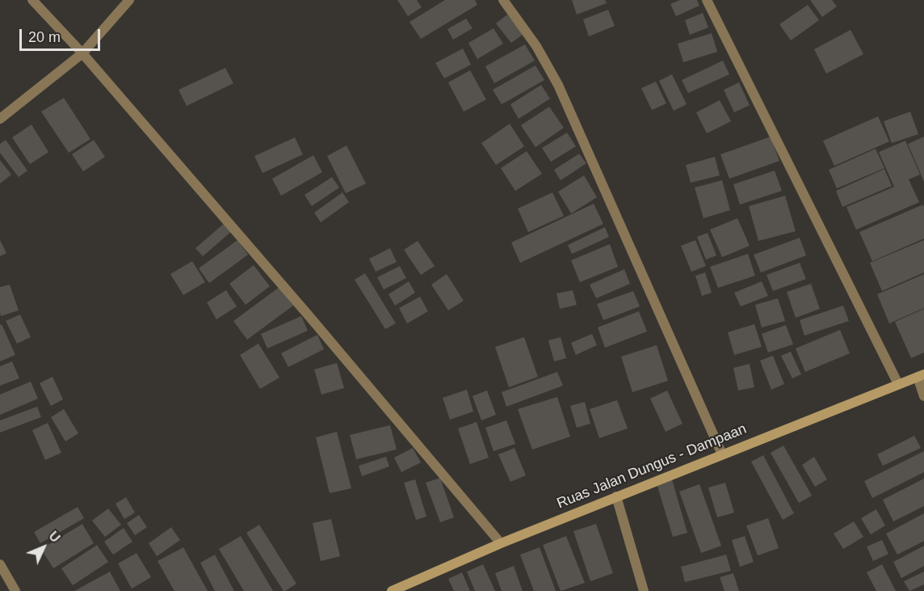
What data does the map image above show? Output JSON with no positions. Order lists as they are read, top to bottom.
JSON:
{
  "streets": {
    "main road": ["Ruas Jalan Dungus - Dampaan"]
  },
  "scale_bar": "20 m",
  "north": "top right"
}
